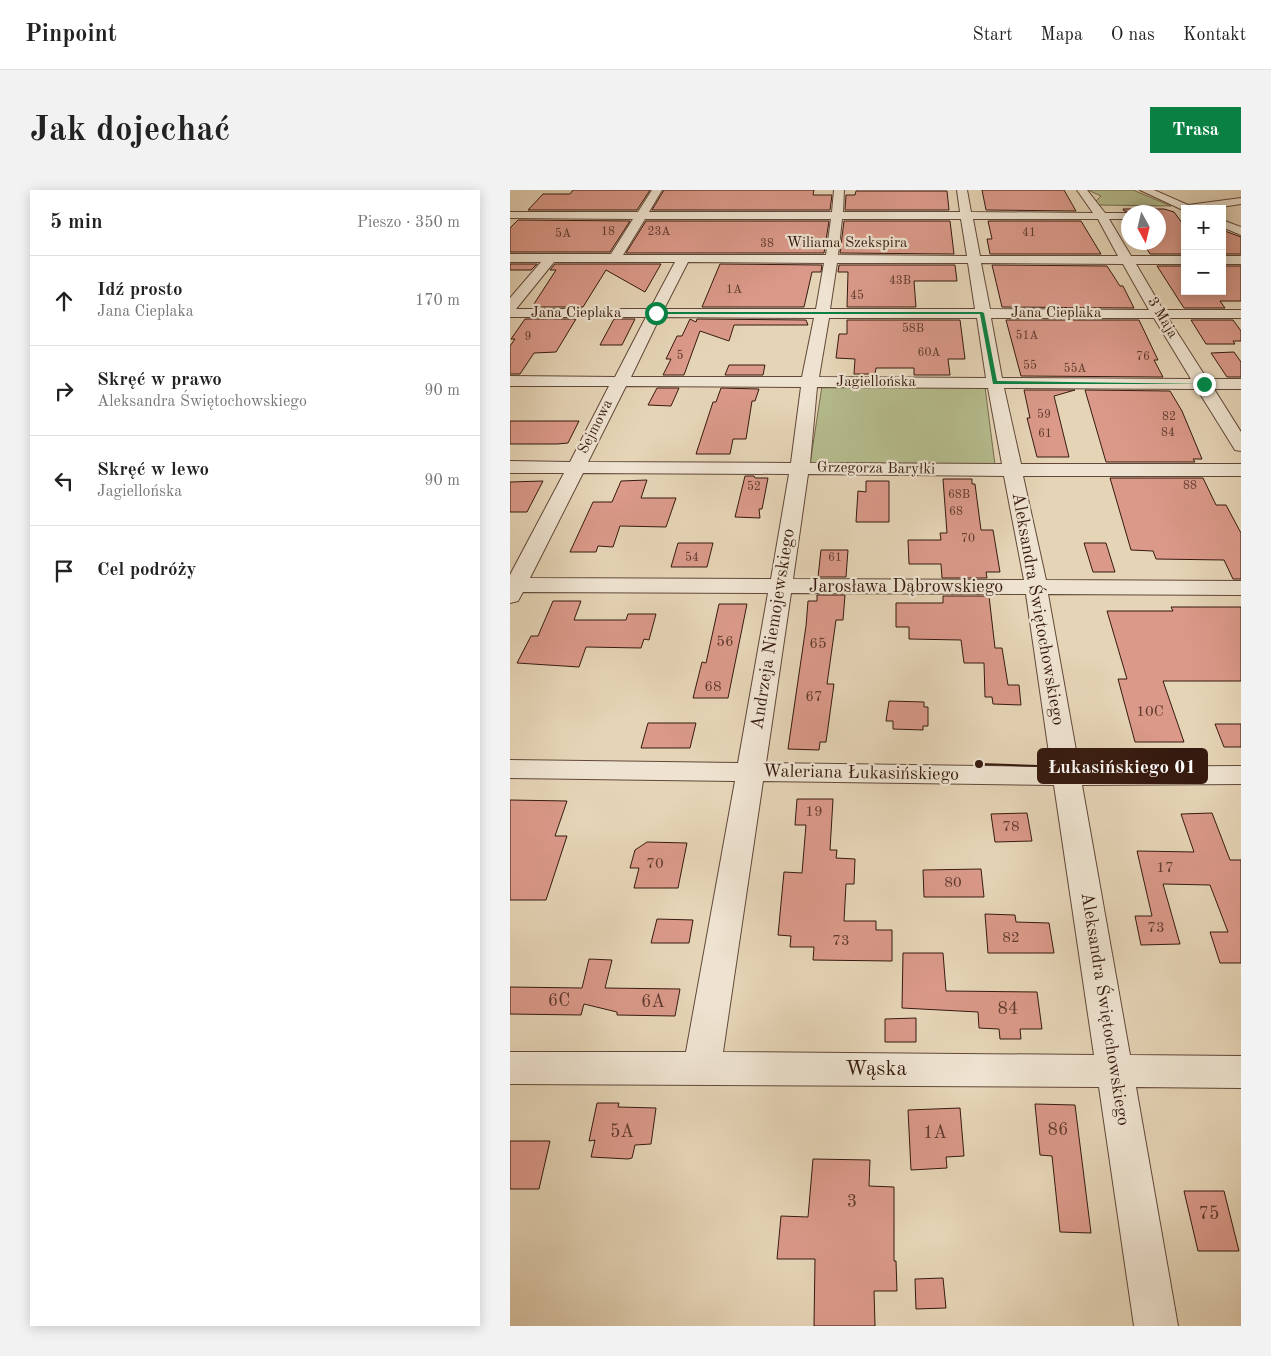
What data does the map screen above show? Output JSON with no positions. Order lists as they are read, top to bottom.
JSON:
{
  "streets": {
    "street": [
      "Wiliama Szekspira",
      "Jana Cieplaka",
      "3 Maja",
      "Jagiellońska",
      "Sejmowa",
      "Grzegorza Baryłki",
      "Jarosława Dąbrowskiego",
      "Aleksandra Świętochowskiego",
      "Andrzeja Niemojewskiego",
      "Waleriana Łukasińskiego",
      "Wąska"
    ]
  },
  "crossings": [
    ["Wiliama Szekspira", "3 Maja"],
    ["Wiliama Szekspira", "Sejmowa"],
    ["Wiliama Szekspira", "Aleksandra Świętochowskiego"],
    ["Wiliama Szekspira", "Andrzeja Niemojewskiego"],
    ["Jana Cieplaka", "3 Maja"],
    ["Jana Cieplaka", "Sejmowa"],
    ["Jana Cieplaka", "Aleksandra Świętochowskiego"],
    ["Jana Cieplaka", "Andrzeja Niemojewskiego"],
    ["3 Maja", "Jagiellońska"],
    ["Jagiellońska", "Sejmowa"],
    ["Jagiellońska", "Aleksandra Świętochowskiego"],
    ["Jagiellońska", "Andrzeja Niemojewskiego"],
    ["Sejmowa", "Grzegorza Baryłki"],
    ["Sejmowa", "Jarosława Dąbrowskiego"],
    ["Grzegorza Baryłki", "Aleksandra Świętochowskiego"],
    ["Grzegorza Baryłki", "Andrzeja Niemojewskiego"],
    ["Jarosława Dąbrowskiego", "Aleksandra Świętochowskiego"],
    ["Jarosława Dąbrowskiego", "Andrzeja Niemojewskiego"],
    ["Aleksandra Świętochowskiego", "Waleriana Łukasińskiego"],
    ["Aleksandra Świętochowskiego", "Wąska"],
    ["Andrzeja Niemojewskiego", "Waleriana Łukasińskiego"],
    ["Andrzeja Niemojewskiego", "Wąska"]
  ],
  "places": ["Łukasińskiego 01"],
  "house_numbers": [
    "18",
    "23A",
    "41",
    "5A",
    "38",
    "43B",
    "1A",
    "45",
    "58B",
    "51A",
    "9",
    "60A",
    "5",
    "76",
    "55",
    "55A",
    "59",
    "82",
    "84",
    "61",
    "88",
    "52",
    "68B",
    "68",
    "70",
    "54",
    "61",
    "56",
    "65",
    "68",
    "67",
    "10C",
    "19",
    "78",
    "70",
    "17",
    "80",
    "73",
    "82",
    "73",
    "6C",
    "6A",
    "84",
    "86",
    "5A",
    "1A",
    "3",
    "75"
  ],
  "north": "bottom",
  "page": {
    "header": "Pinpoint",
    "nav": [
      "Start",
      "Mapa",
      "O nas",
      "Kontakt"
    ],
    "buttons": "Trasa",
    "title": "Jak dojechać",
    "heading": ["5 min", "Pieszo · 350 m"],
    "map_buttons": ["+", "−"],
    "list": [
      ["Idź prosto", "Jana Cieplaka", "170 m"],
      ["Skręć w prawo", "Aleksandra Świętochowskiego", "90 m"],
      ["Skręć w lewo", "Jagiellońska", "90 m"],
      "Cel podróży"
    ]
  }
}
